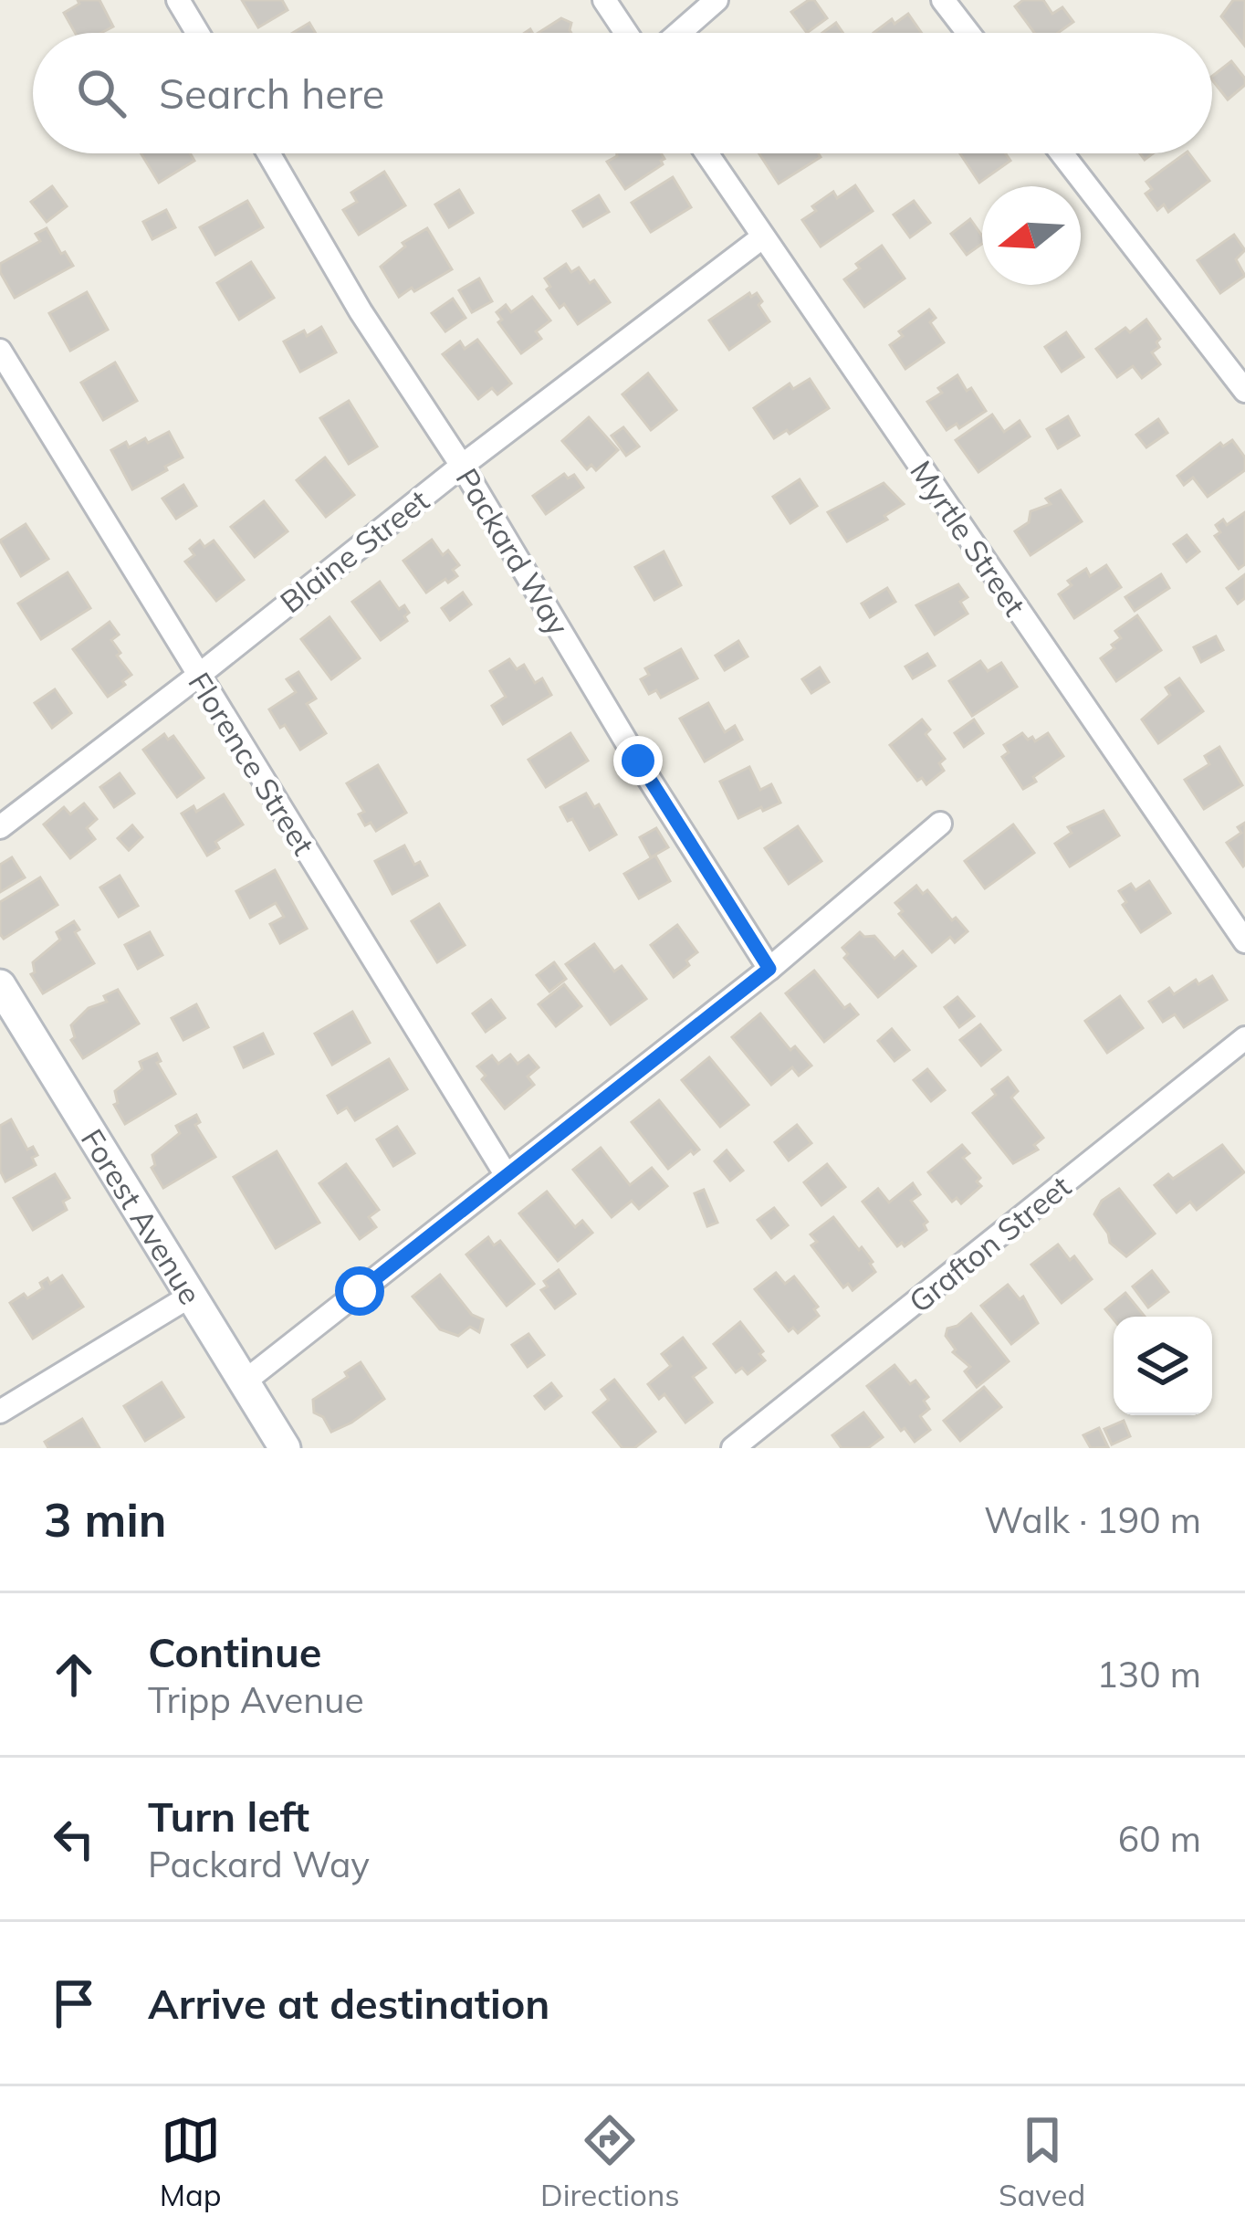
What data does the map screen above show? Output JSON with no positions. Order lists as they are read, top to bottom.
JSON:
{
  "streets": {
    "street": [
      "Myrtle Street",
      "Blaine Street",
      "Packard Way",
      "Florence Street",
      "Forest Avenue",
      "Grafton Street"
    ]
  },
  "crossings": [
    ["Myrtle Street", "Blaine Street"],
    ["Blaine Street", "Packard Way"],
    ["Blaine Street", "Florence Street"]
  ],
  "north": "left",
  "page": {
    "search": "Search here",
    "heading": ["3 min", "Walk · 190 m"],
    "list": [
      ["Continue", "Tripp Avenue", "130 m"],
      ["Turn left", "Packard Way", "60 m"],
      "Arrive at destination"
    ],
    "nav": ["Map", "Directions", "Saved"]
  }
}
